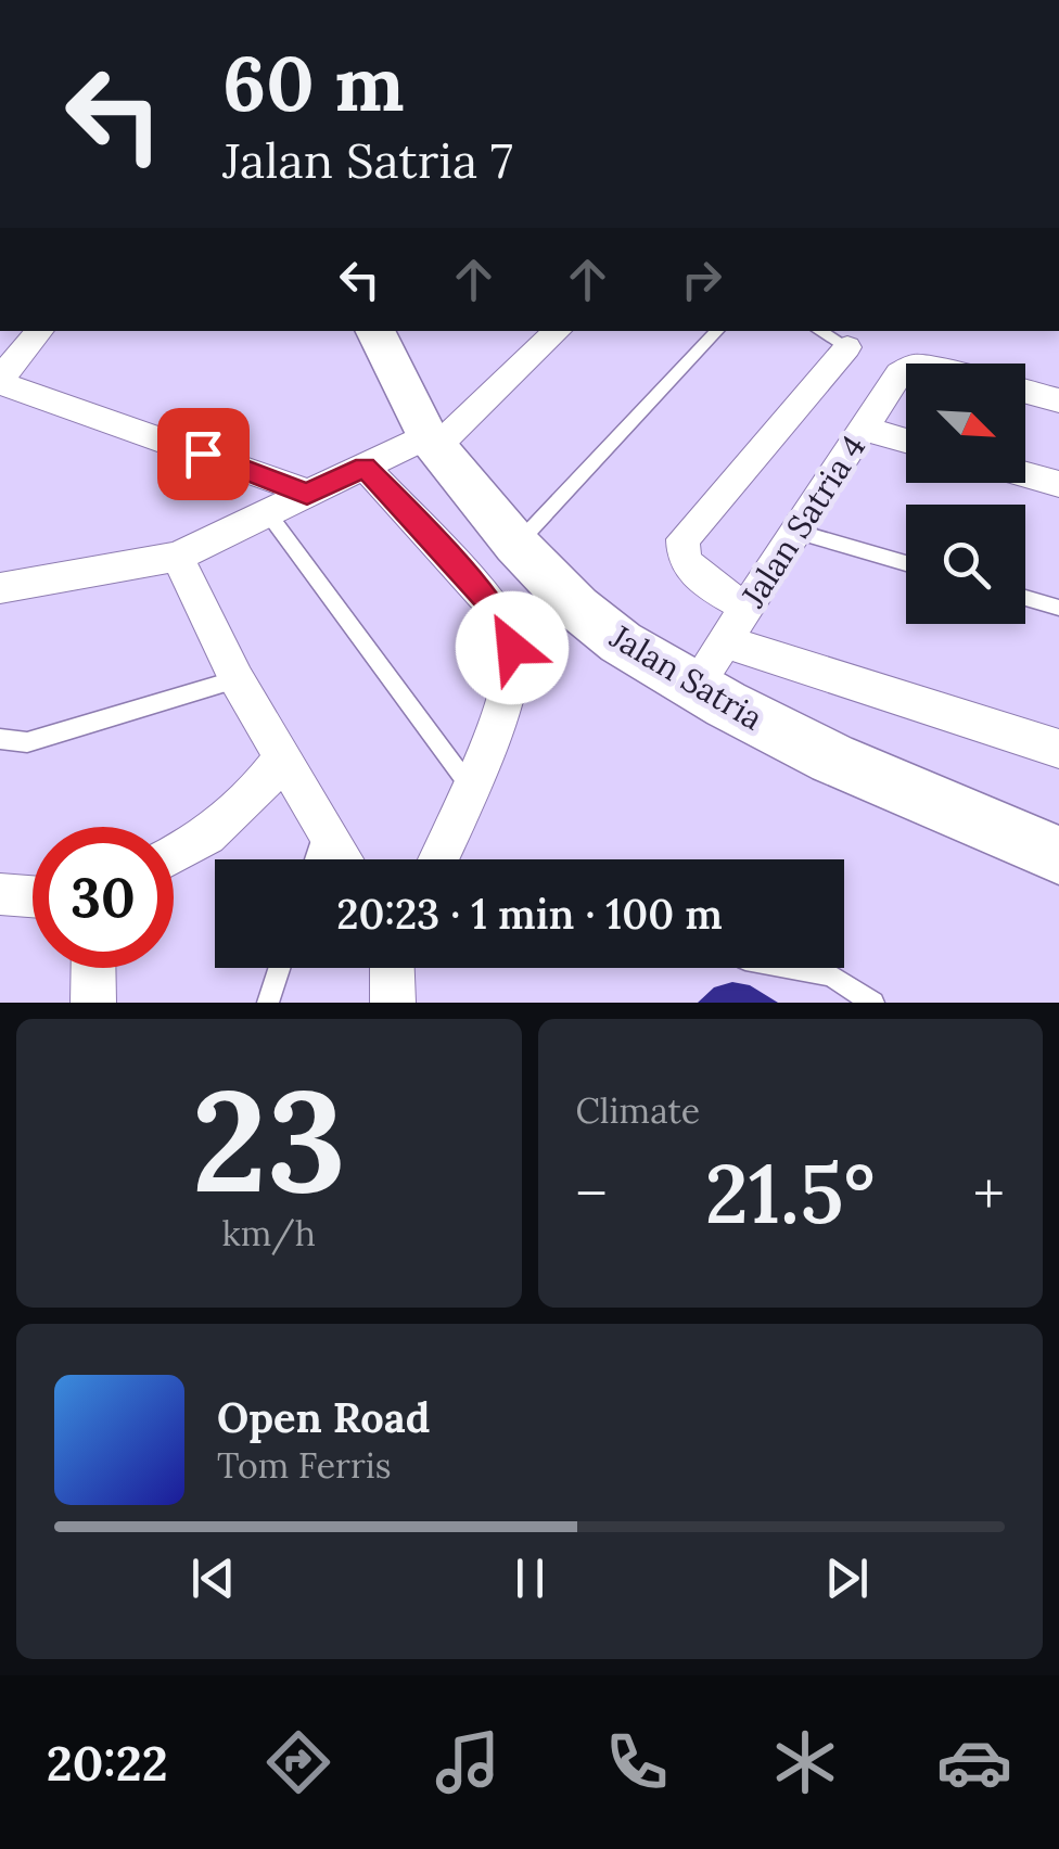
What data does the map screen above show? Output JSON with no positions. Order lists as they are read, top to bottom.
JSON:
{
  "streets": {
    "street": ["Jalan Satria 4", "Jalan Satria"]
  },
  "crossings": [
    ["Jalan Satria 4", "Jalan Satria"]
  ],
  "north": "bottom right",
  "page": {
    "turn": ["60 m", "Jalan Satria 7"],
    "limit": "30",
    "trip": "20:23 · 1 min · 100 m",
    "tile": [
      ["23", "km/h"],
      "Climate"
    ],
    "heat": ["−", "21.5°", "+"],
    "song": ["Open Road", "Tom Ferris"],
    "tabs": "20:22"
  }
}
